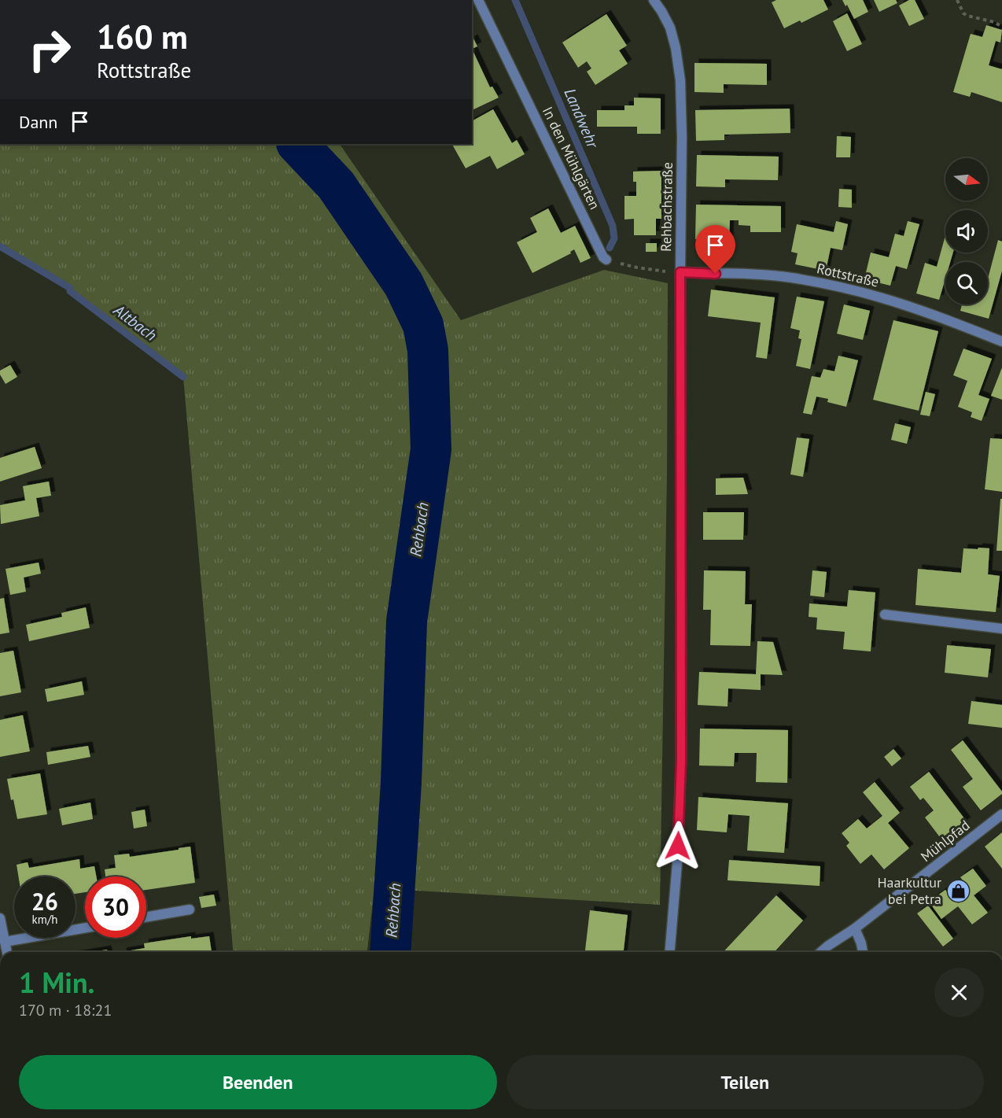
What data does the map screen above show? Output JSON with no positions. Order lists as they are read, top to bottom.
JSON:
{
  "streets": {
    "street": [
      "In den Mühlgärten",
      "Rehbachstraße",
      "Rottstraße",
      "Mühlpfad"
    ]
  },
  "crossings": [
    ["Rehbachstraße", "Rottstraße"]
  ],
  "water": ["Landwehr", "Altbach", "Rehbach"],
  "places": {
    "shop": ["Haarkultur bei Petra"]
  },
  "north": "right",
  "page": {
    "turn": ["160 m", "Rottstraße"],
    "then": "Dann",
    "speed": "26 km/h",
    "limit": "30",
    "heading": ["1 Min.", "170 m · 18:21"],
    "buttons": ["Beenden", "Teilen"]
  }
}
